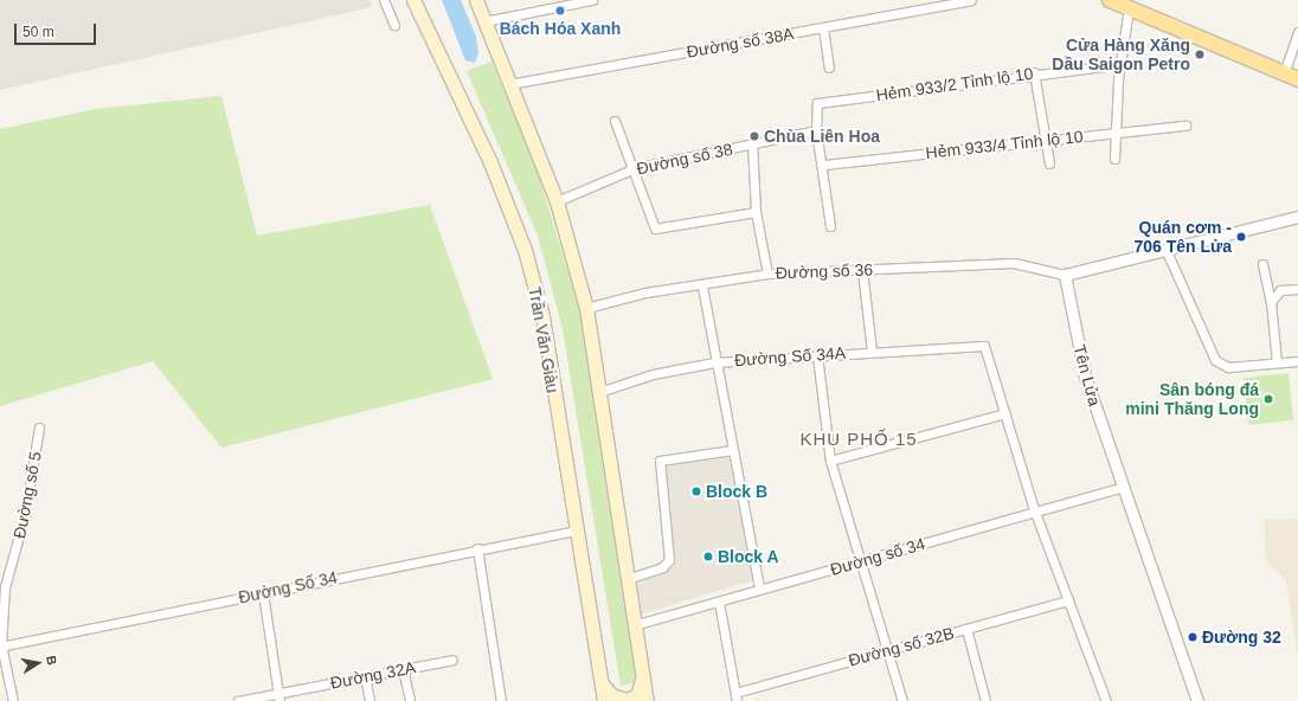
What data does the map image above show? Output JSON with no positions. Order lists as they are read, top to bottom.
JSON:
{
  "streets": {
    "main road": ["Trần Văn Giàu"],
    "street": [
      "Đường số 38A",
      "Hẻm 933/2 Tỉnh lộ 10",
      "Hẻm 933/4 Tỉnh lộ 10",
      "Đường số 38",
      "Đường số 36",
      "Đường Số 34A",
      "Tên Lửa",
      "Đường số 5",
      "Đường số 34",
      "Đường Số 34",
      "Đường số 32B",
      "Đường 32A"
    ]
  },
  "crossings": [
    ["Hẻm 933/2 Tỉnh lộ 10", "Đường số 38"],
    ["Đường số 36", "Tên Lửa"],
    ["Trần Văn Giàu", "Đường Số 34"],
    ["Tên Lửa", "Đường số 34"],
    ["Đường số 5", "Đường Số 34"]
  ],
  "districts": ["KHU PHỐ 15"],
  "places": [
    "Bách Hóa Xanh",
    "Cửa Hàng Xăng Dầu Saigon Petro",
    "Chùa Liên Hoa",
    "Quán cơm - 706 Tên Lửa",
    "Sân bóng đá mini Thăng Long",
    "Block B",
    "Block A",
    "Đường 32"
  ],
  "scale_bar": "50 m",
  "north": "right"
}
